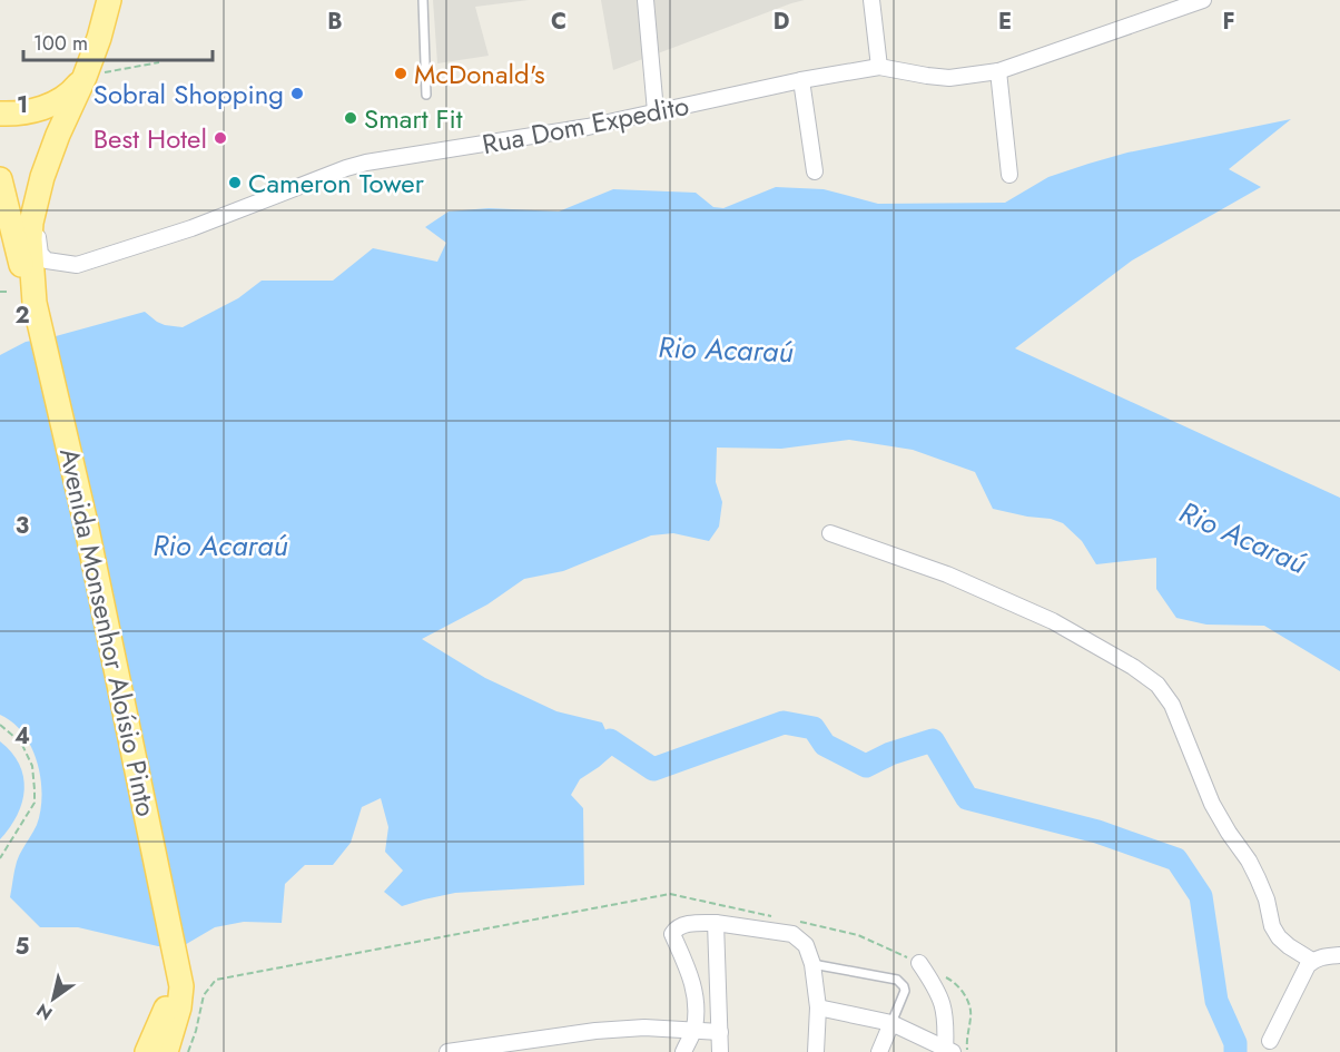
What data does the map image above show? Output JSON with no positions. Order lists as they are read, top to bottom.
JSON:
{
  "streets": {
    "main road": ["Avenida Monsenhor Aloísio Pinto"],
    "street": ["Rua Dom Expedito"]
  },
  "crossings": [
    ["Rua Dom Expedito", "Avenida Monsenhor Aloísio Pinto"]
  ],
  "water": ["Rio Acaraú"],
  "places": [
    "McDonald's",
    "Sobral Shopping",
    "Smart Fit",
    "Best Hotel",
    "Cameron Tower"
  ],
  "scale_bar": "100 m",
  "north": "bottom left",
  "grid": {
    "columns": [
      "B",
      "C",
      "D",
      "E",
      "F"
    ],
    "rows": [
      "1",
      "2",
      "3",
      "4",
      "5"
    ]
  }
}
